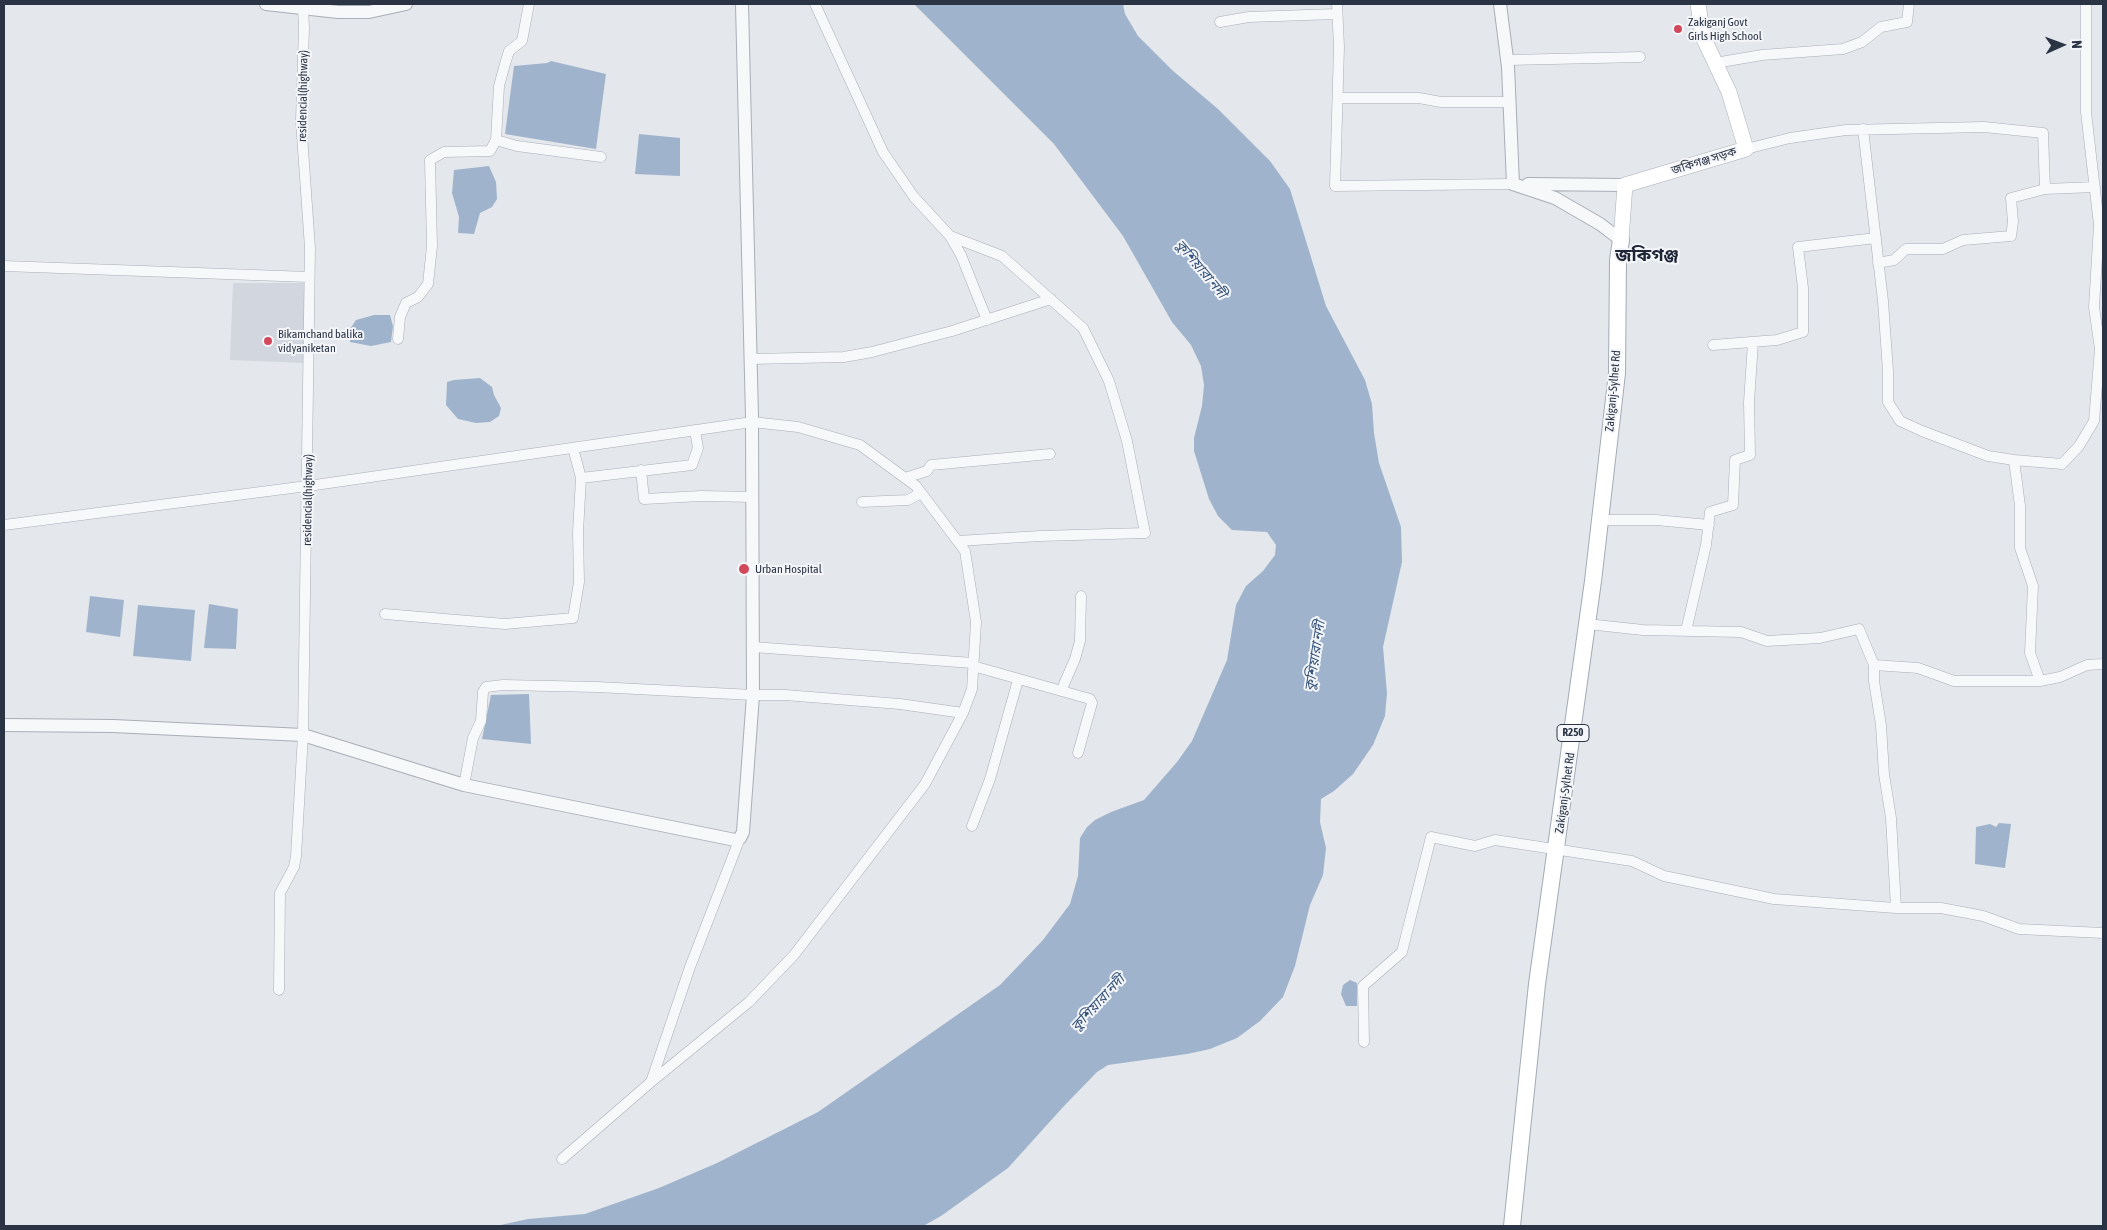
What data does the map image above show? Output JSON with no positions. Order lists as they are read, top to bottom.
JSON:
{
  "streets": {
    "main road": ["জকিগঞ্জ সড়ক", "Zakiganj-Sylhet Rd", "R250"],
    "street": ["residencial(highway)"]
  },
  "districts": ["জকিগঞ্জ"],
  "water": ["কুশিয়ারা নদী"],
  "places": ["Zakiganj Govt Girls High School", "Bikamchand balika vidyaniketan", "Urban Hospital"],
  "north": "right"
}
